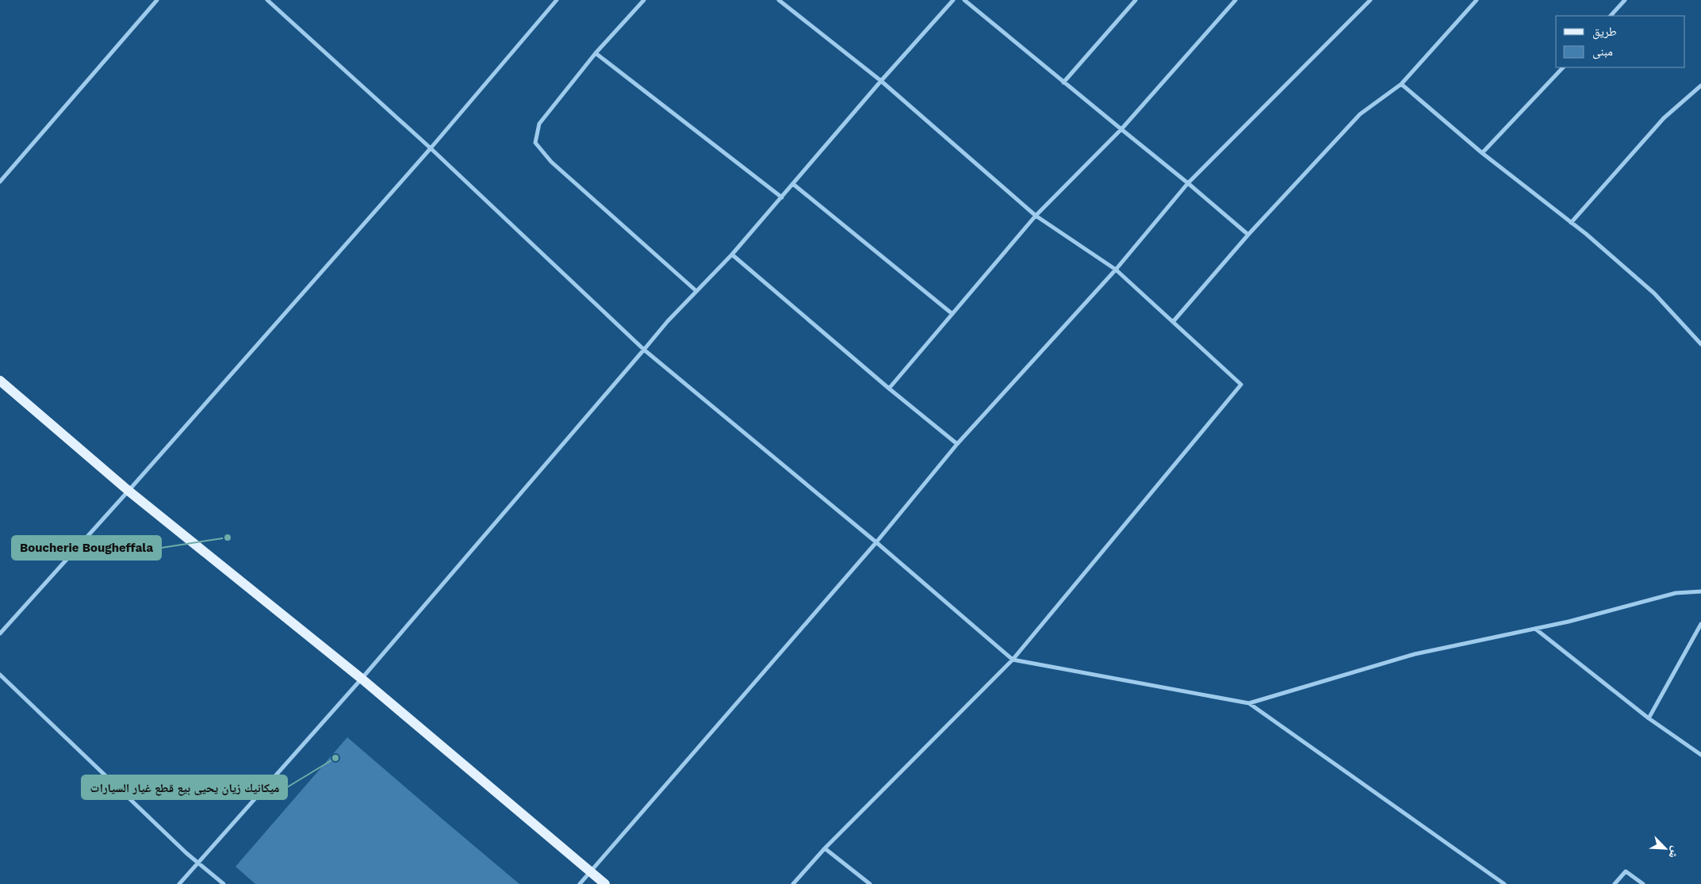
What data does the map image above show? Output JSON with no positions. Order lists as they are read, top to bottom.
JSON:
{
  "places": ["Boucherie Bougheffala", "ميكانيك زيان يحيى بيع قطع غيار السيارات"],
  "legend": ["طريق", "مبنى"],
  "north": "bottom right"
}
